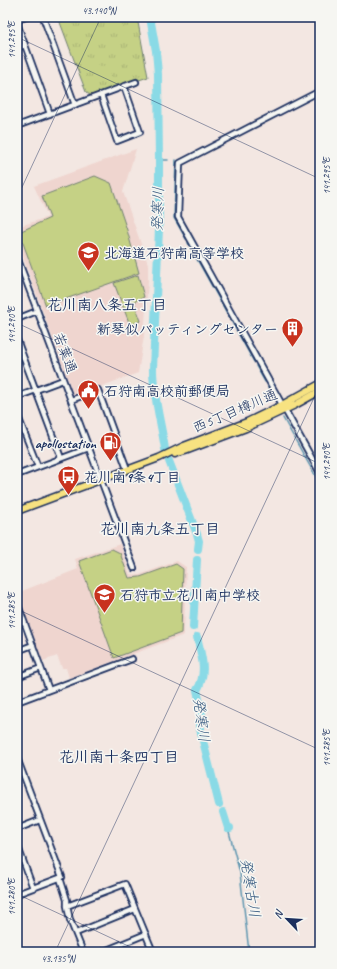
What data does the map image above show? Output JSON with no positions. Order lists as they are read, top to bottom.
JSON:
{
  "streets": {
    "main road": ["西5丁目樽川通"],
    "street": ["若葉通"]
  },
  "crossings": [
    ["若葉通", "西5丁目樽川通"]
  ],
  "districts": ["花川南八条五丁目", "花川南九条五丁目", "花川南十条四丁目"],
  "water": ["発寒川", "発寒古川"],
  "places": {
    "school or university": ["北海道石狩南高等学校", "石狩市立花川南中学校"],
    "building": ["新琴似バッティングセンター"],
    "public building": ["石狩南高校前郵便局"],
    "fuel station": ["apollostation"],
    "bus stop": ["花川南9条4丁目"]
  },
  "north": "top left",
  "coordinates": [
    "43.140°N",
    "141.295°E",
    "141.290°E",
    "141.285°E",
    "141.280°E",
    "43.135°N"
  ]
}
